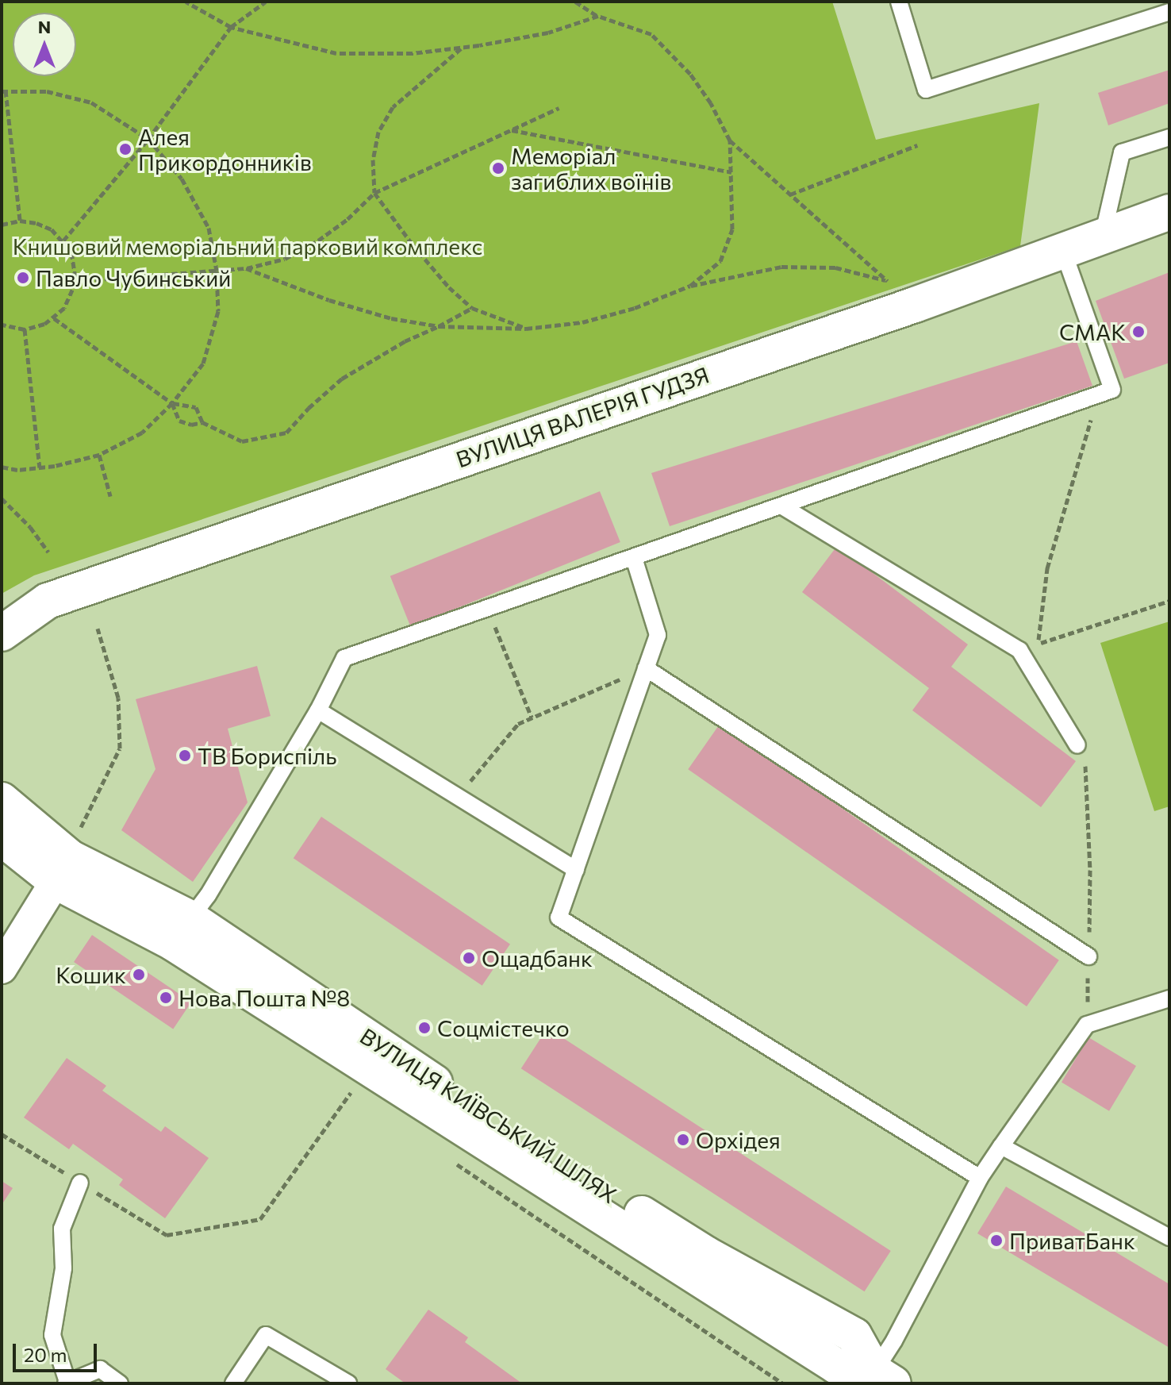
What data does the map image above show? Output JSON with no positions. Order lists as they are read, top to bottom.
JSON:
{
  "streets": {
    "main road": ["ВУЛИЦЯ ВАЛЕРІЯ ГУДЗЯ", "ВУЛИЦЯ КИЇВСЬКИЙ ШЛЯХ"]
  },
  "parks": ["Книшовий меморіальний парковий комплекс"],
  "places": [
    "Алея Прикордонників",
    "Меморіал загиблих воїнів",
    "Павло Чубинський",
    "СМАК",
    "ТВ Бориспіль",
    "Ощадбанк",
    "Кошик",
    "Нова Пошта №8",
    "Соцмістечко",
    "Орхідея",
    "ПриватБанк"
  ],
  "scale_bar": "20 m",
  "north": "top"
}
